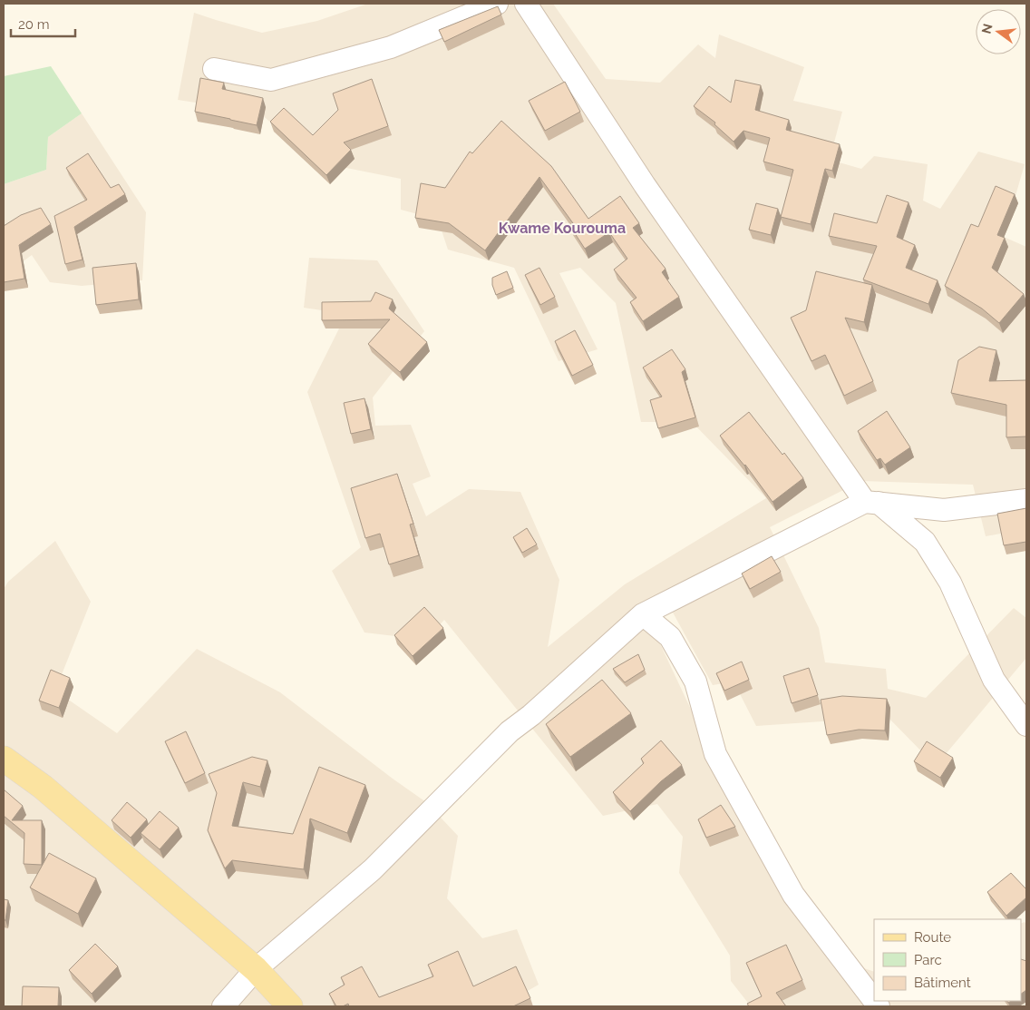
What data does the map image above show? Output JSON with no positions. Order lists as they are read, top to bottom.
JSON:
{
  "districts": ["Kwame Kourouma"],
  "legend": ["Route", "Parc", "Bâtiment"],
  "scale_bar": "20 m",
  "north": "left"
}
